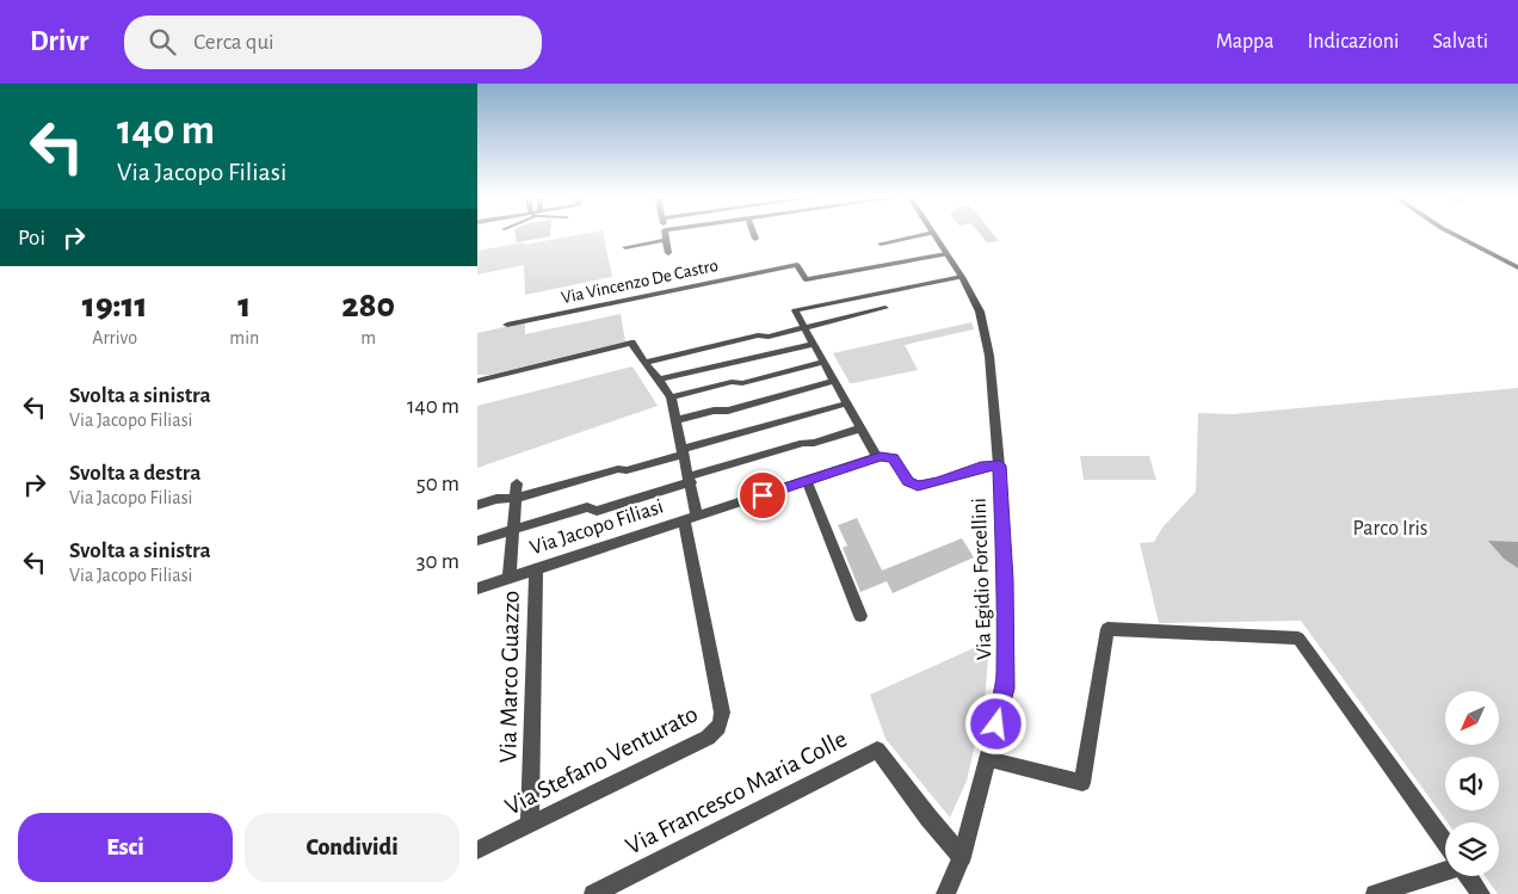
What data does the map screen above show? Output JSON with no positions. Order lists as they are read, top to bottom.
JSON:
{
  "streets": {
    "street": [
      "Via Vincenzo De Castro",
      "Via Jacopo Filiasi",
      "Via Egidio Forcellini",
      "Via Marco Guazzo",
      "Via Stefano Venturato",
      "Via Francesco Maria Colle"
    ]
  },
  "crossings": [
    ["Via Vincenzo De Castro", "Via Egidio Forcellini"],
    ["Via Jacopo Filiasi", "Via Marco Guazzo"],
    ["Via Jacopo Filiasi", "Via Stefano Venturato"],
    ["Via Egidio Forcellini", "Via Francesco Maria Colle"],
    ["Via Marco Guazzo", "Via Stefano Venturato"]
  ],
  "parks": ["Parco Iris"],
  "north": "bottom left",
  "page": {
    "header": "Drivr",
    "search": "Cerca qui",
    "nav": ["Mappa", "Indicazioni", "Salvati"],
    "turn": ["140 m", "Via Jacopo Filiasi"],
    "then": "Poi",
    "eta": [
      "19:11",
      "Arrivo",
      "1",
      "min",
      "280",
      "m"
    ],
    "list": [
      {
        "name": "Svolta a sinistra",
        "note": "Via Jacopo Filiasi",
        "value": "140 m"
      },
      {
        "name": "Svolta a destra",
        "note": "Via Jacopo Filiasi",
        "value": "50 m"
      },
      {
        "name": "Svolta a sinistra",
        "note": "Via Jacopo Filiasi",
        "value": "30 m"
      }
    ],
    "buttons": ["Esci", "Condividi"]
  }
}
